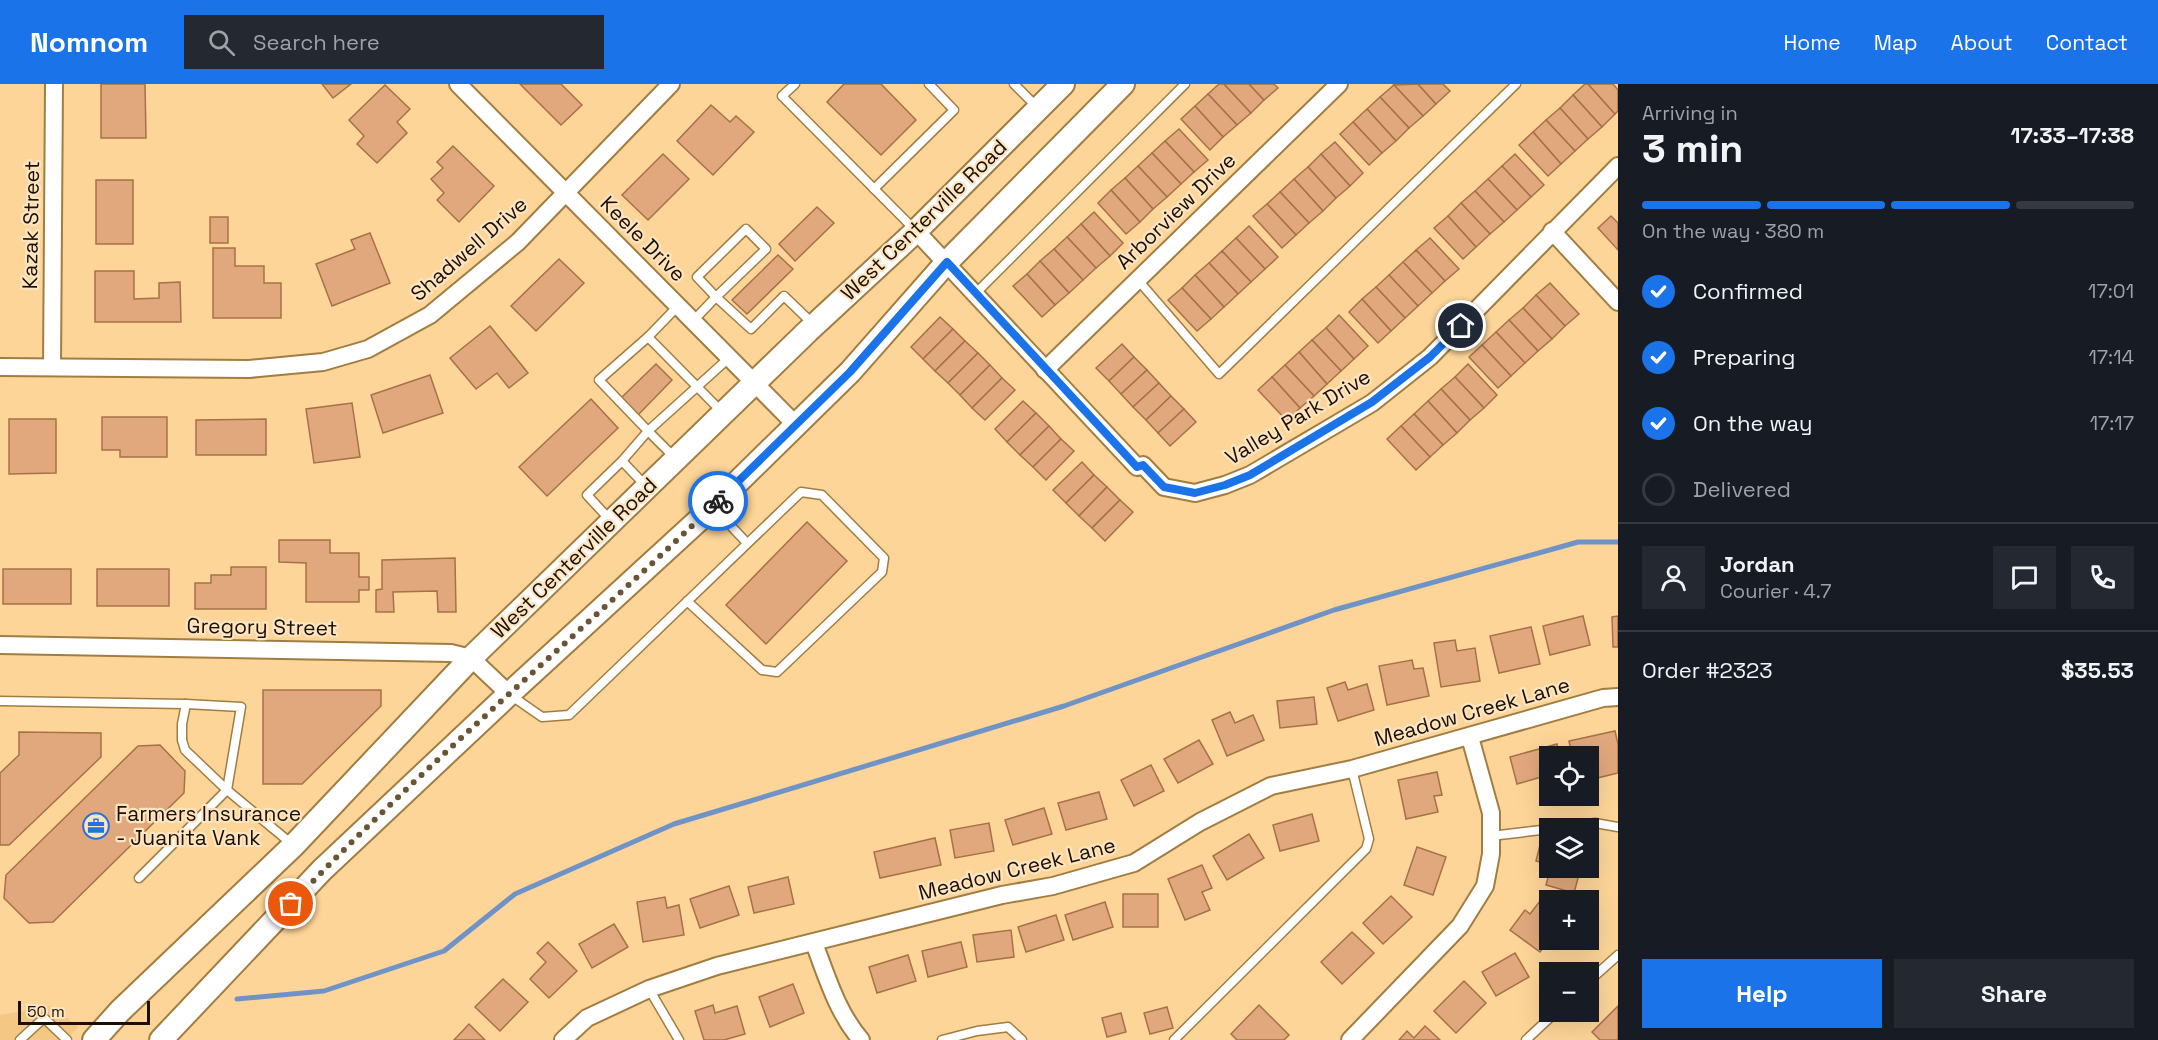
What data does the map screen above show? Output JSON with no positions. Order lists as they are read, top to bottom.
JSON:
{
  "streets": {
    "main road": ["West Centerville Road"],
    "street": [
      "Arborview Drive",
      "Kazak Street",
      "Keele Drive",
      "Shadwell Drive",
      "Valley Park Drive",
      "Gregory Street",
      "Meadow Creek Lane"
    ]
  },
  "crossings": [
    ["Arborview Drive", "Valley Park Drive"],
    ["West Centerville Road", "Keele Drive"],
    ["West Centerville Road", "Valley Park Drive"],
    ["West Centerville Road", "Gregory Street"],
    ["Kazak Street", "Shadwell Drive"],
    ["Keele Drive", "Shadwell Drive"]
  ],
  "places": {
    "office": ["Farmers Insurance - Juanita Vank"]
  },
  "scale_bar": "50 m",
  "page": {
    "header": "Nomnom",
    "search": "Search here",
    "nav": [
      "Home",
      "Map",
      "About",
      "Contact"
    ],
    "heading": ["3 min", "Arriving in", "17:33–17:38"],
    "panel": [
      "Jordan",
      "Courier · 4.7",
      "Order #2323",
      "$35.53"
    ],
    "bar": "On the way · 380 m",
    "list": [
      ["Confirmed", "17:01"],
      ["Preparing", "17:14"],
      ["On the way", "17:17"],
      "Delivered"
    ],
    "map_buttons": ["+", "−"],
    "buttons": ["Help", "Share"],
    "scale": "50 m"
  }
}
